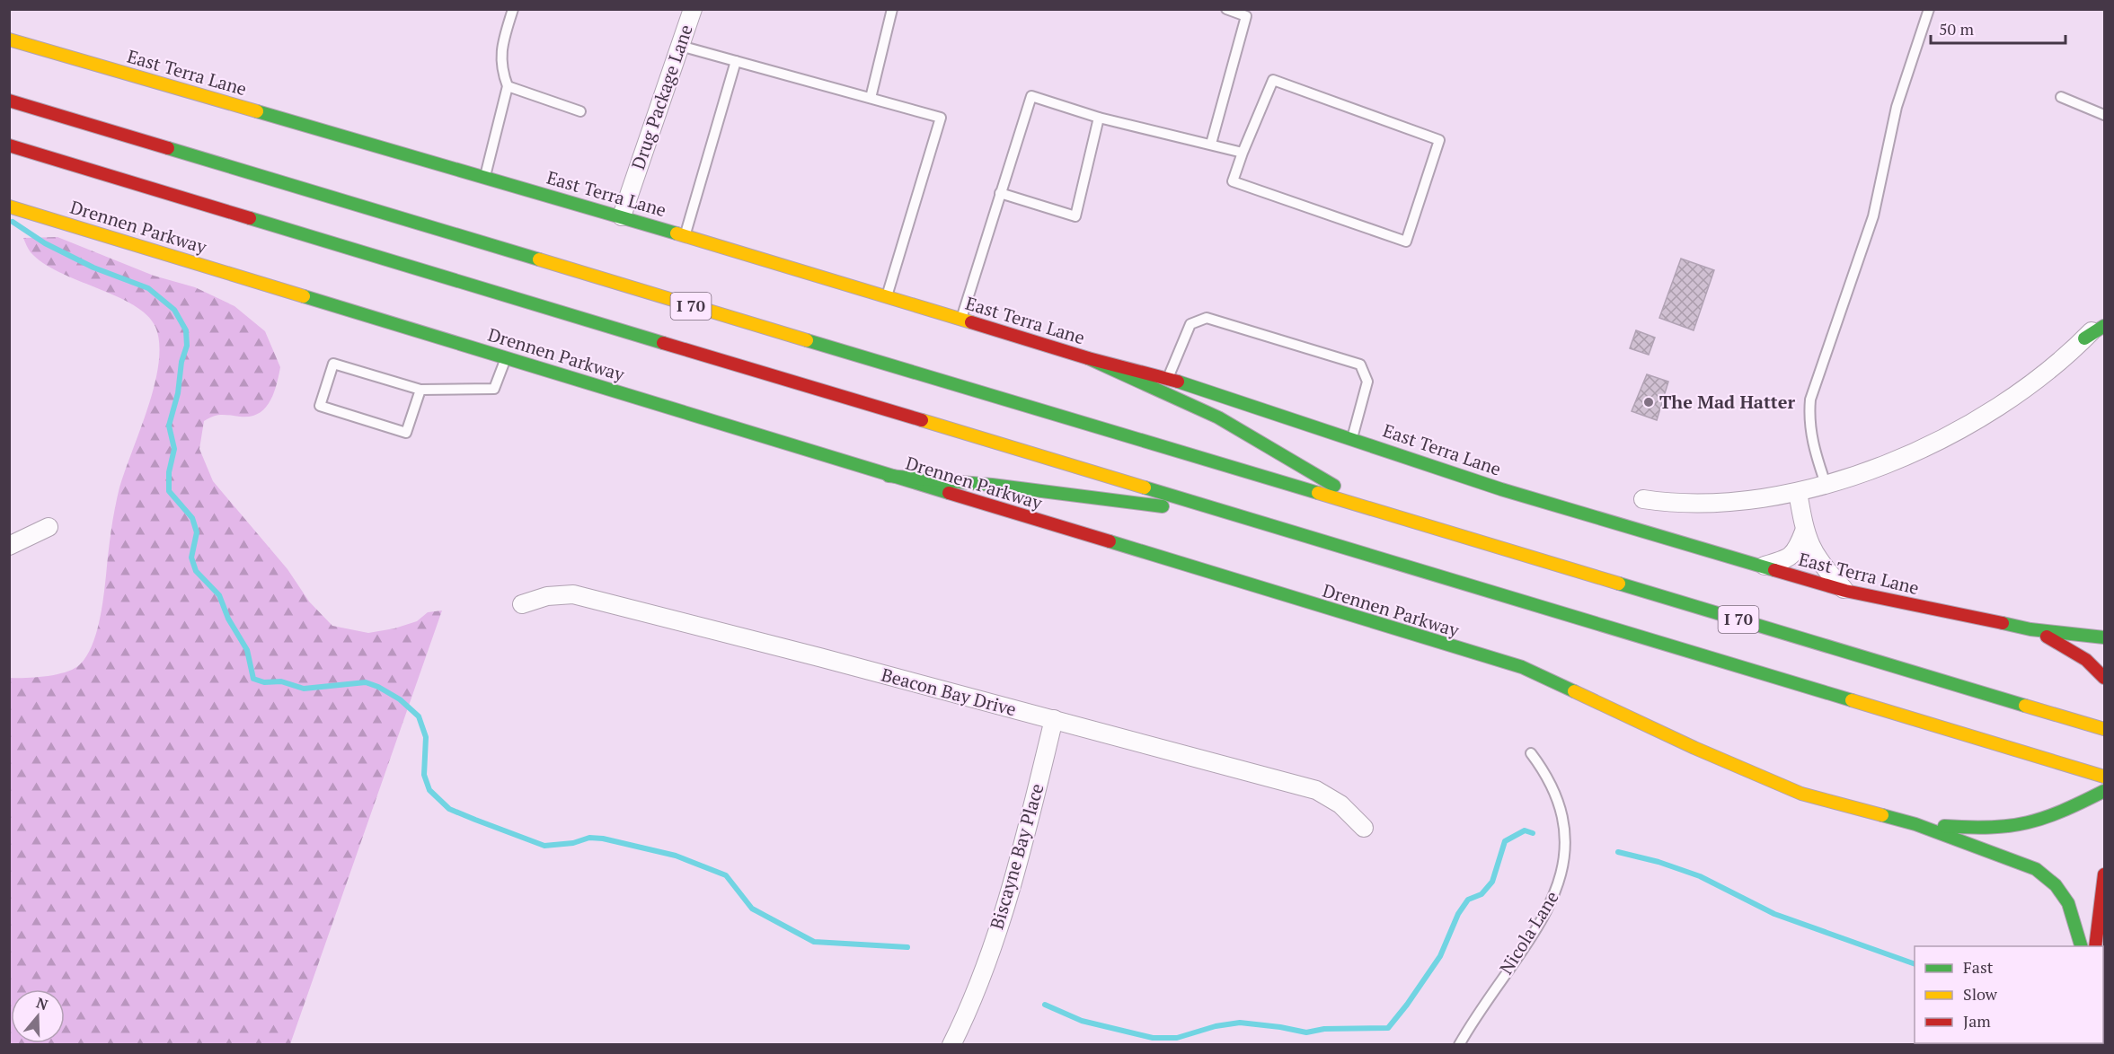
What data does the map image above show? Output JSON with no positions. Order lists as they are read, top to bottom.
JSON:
{
  "streets": {
    "main road": ["East Terra Lane", "Drennen Parkway", "I 70"],
    "street": ["Drug Package Lane", "Beacon Bay Drive", "Biscayne Bay Place"],
    "lane": ["Nicola Lane"]
  },
  "crossings": [
    ["East Terra Lane", "Drug Package Lane"],
    ["Beacon Bay Drive", "Biscayne Bay Place"]
  ],
  "places": ["The Mad Hatter"],
  "legend": ["Fast", "Slow", "Jam"],
  "scale_bar": "50 m",
  "north": "top"
}
